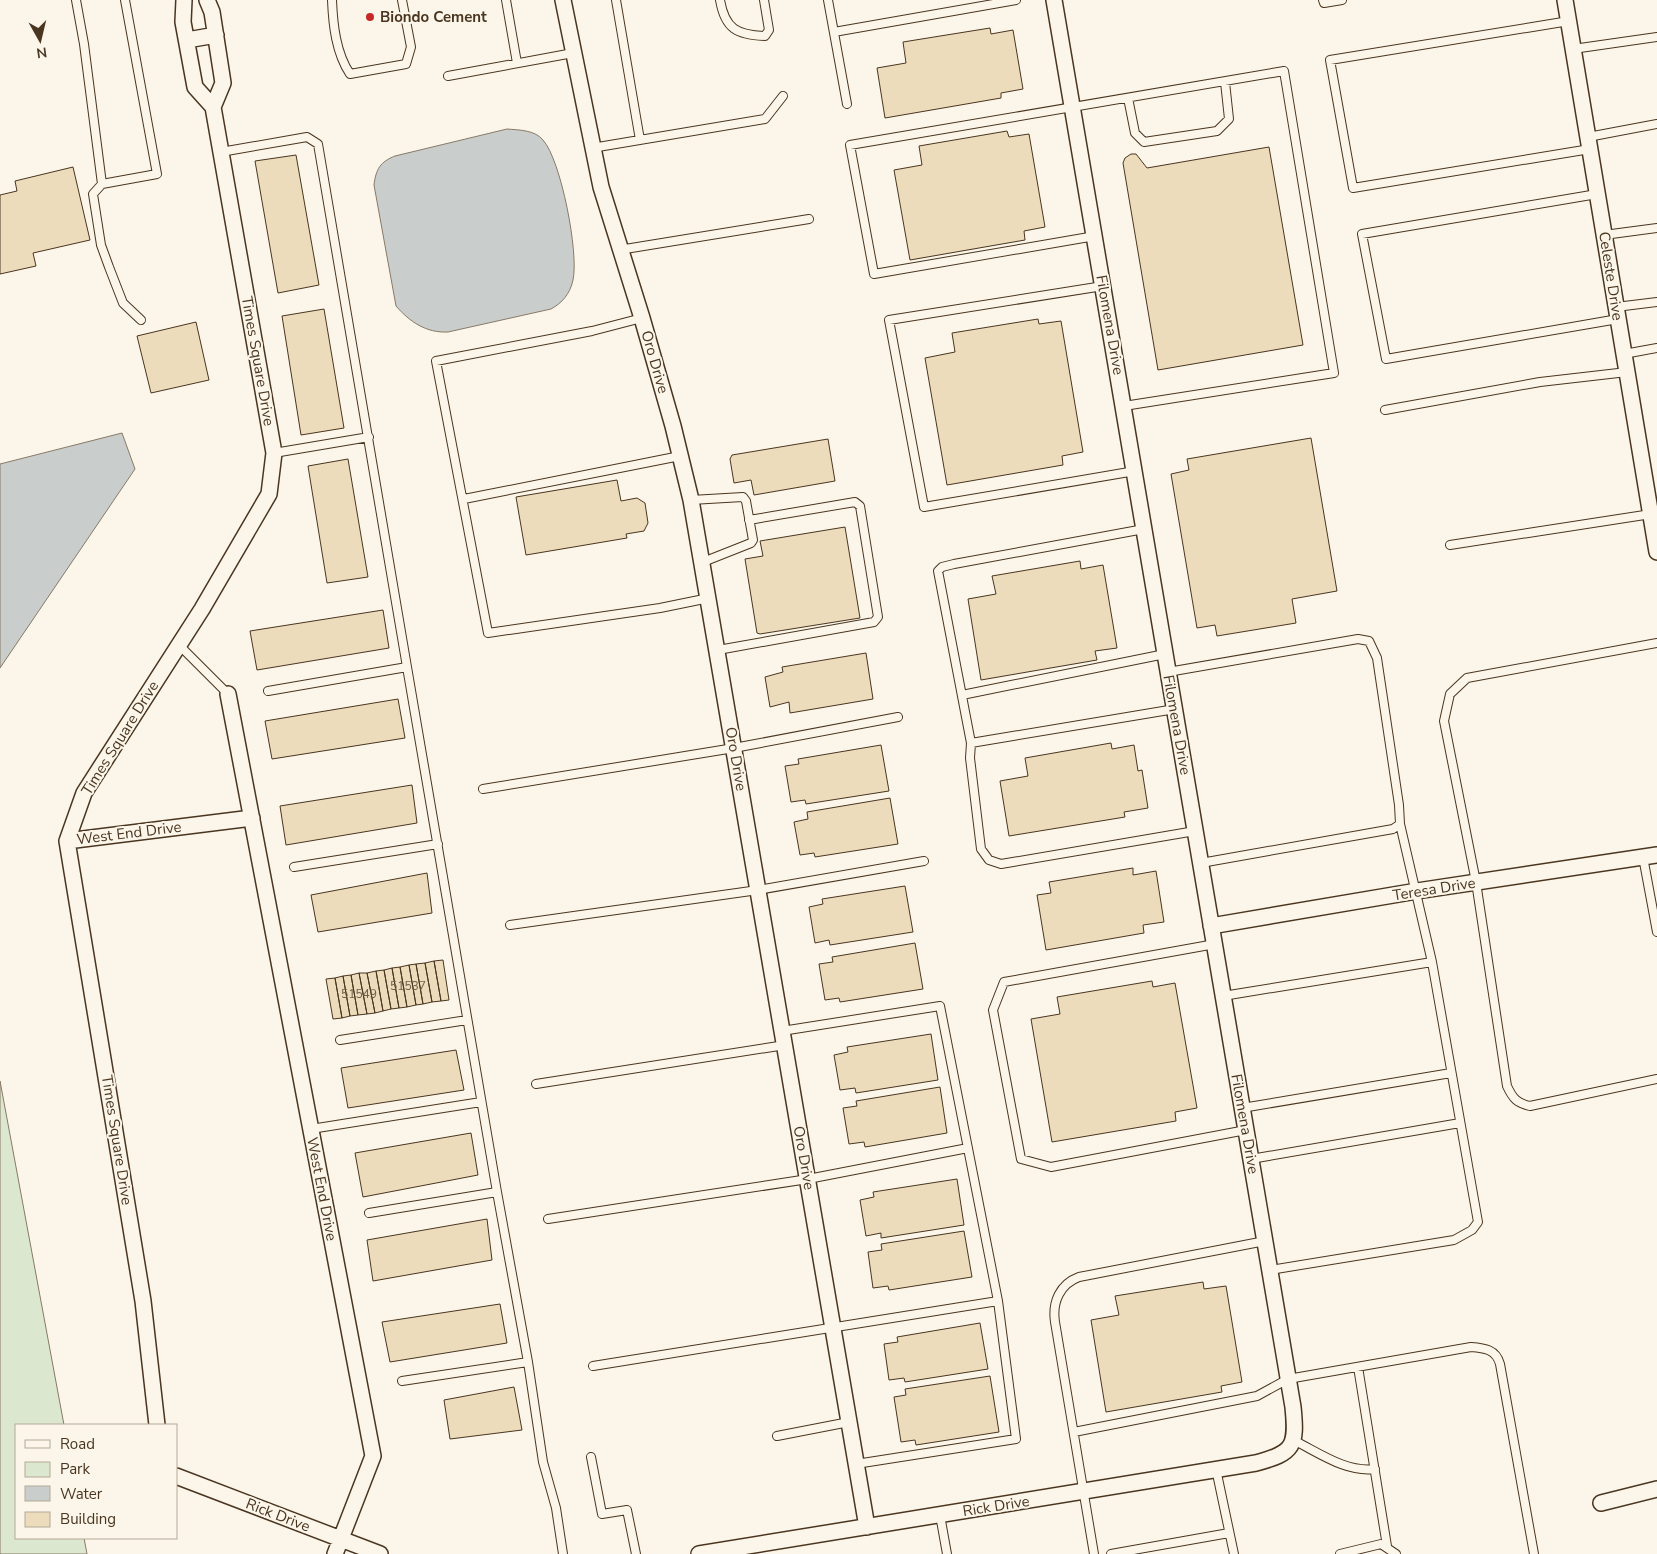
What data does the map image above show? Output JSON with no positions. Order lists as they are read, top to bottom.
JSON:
{
  "streets": {
    "street": [
      "Celeste Drive",
      "Filomena Drive",
      "Times Square Drive",
      "Oro Drive",
      "West End Drive",
      "Teresa Drive",
      "Rick Drive"
    ]
  },
  "crossings": [
    ["Filomena Drive", "Teresa Drive"],
    ["Filomena Drive", "Rick Drive"],
    ["Times Square Drive", "West End Drive"],
    ["Oro Drive", "Rick Drive"],
    ["West End Drive", "Rick Drive"]
  ],
  "places": ["Biondo Cement"],
  "house_numbers": ["51537", "51549"],
  "legend": [
    "Road",
    "Park",
    "Water",
    "Building"
  ],
  "north": "bottom"
}
